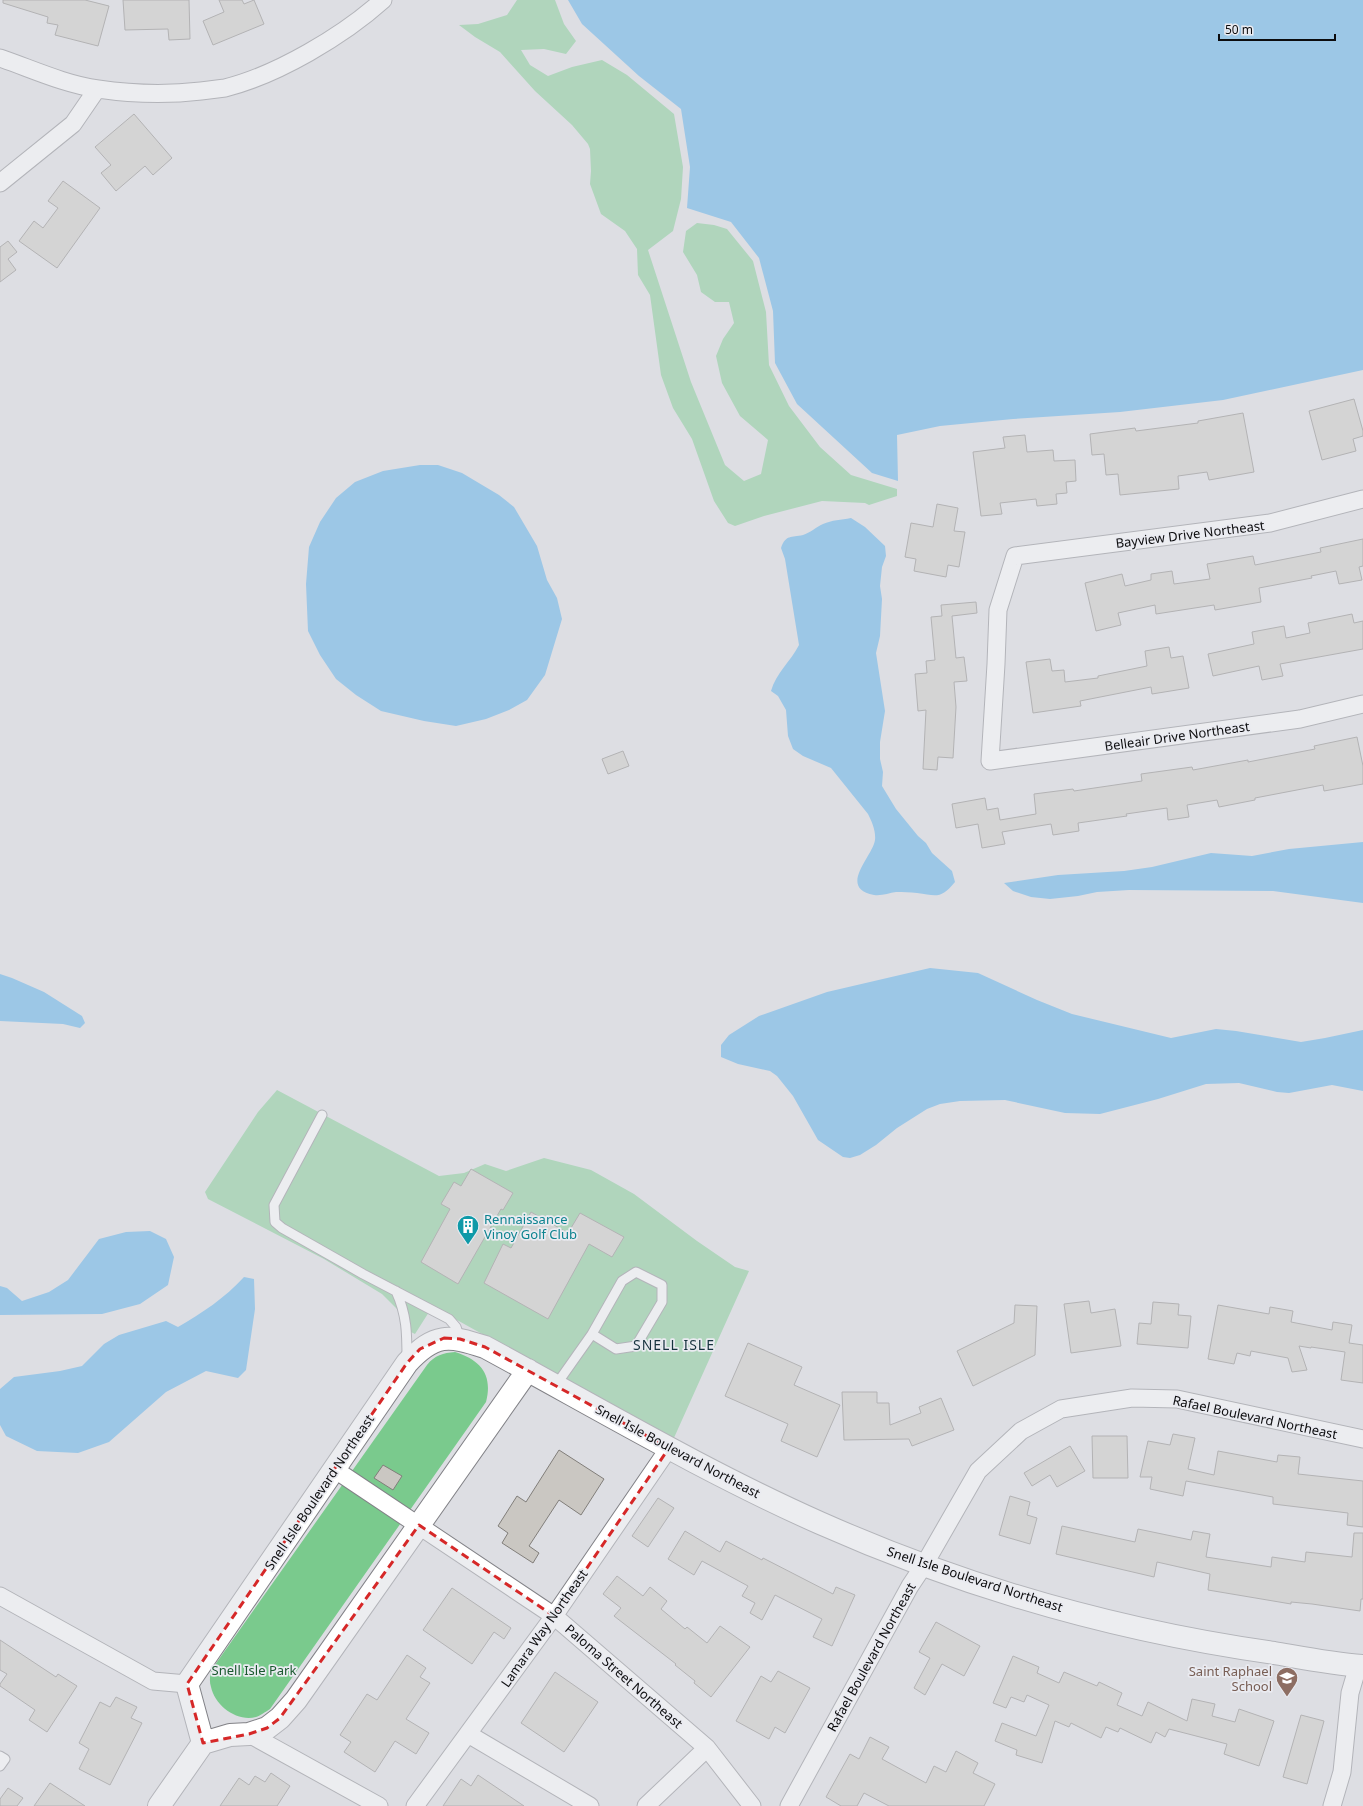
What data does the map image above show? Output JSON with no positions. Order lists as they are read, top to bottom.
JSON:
{
  "streets": {
    "street": [
      "Bayview Drive Northeast",
      "Belleair Drive Northeast",
      "Rafael Boulevard Northeast",
      "Snell Isle Boulevard Northeast",
      "Lamara Way Northeast",
      "Paloma Street Northeast"
    ]
  },
  "crossings": [
    ["Bayview Drive Northeast", "Belleair Drive Northeast"],
    ["Rafael Boulevard Northeast", "Snell Isle Boulevard Northeast"],
    ["Snell Isle Boulevard Northeast", "Lamara Way Northeast"],
    ["Snell Isle Boulevard Northeast", "Paloma Street Northeast"],
    ["Lamara Way Northeast", "Paloma Street Northeast"]
  ],
  "districts": ["SNELL ISLE"],
  "parks": ["Snell Isle Park"],
  "places": {
    "building": ["Rennaissance Vinoy Golf Club"],
    "school or university": ["Saint Raphael School"]
  },
  "scale_bar": "50 m"
}
